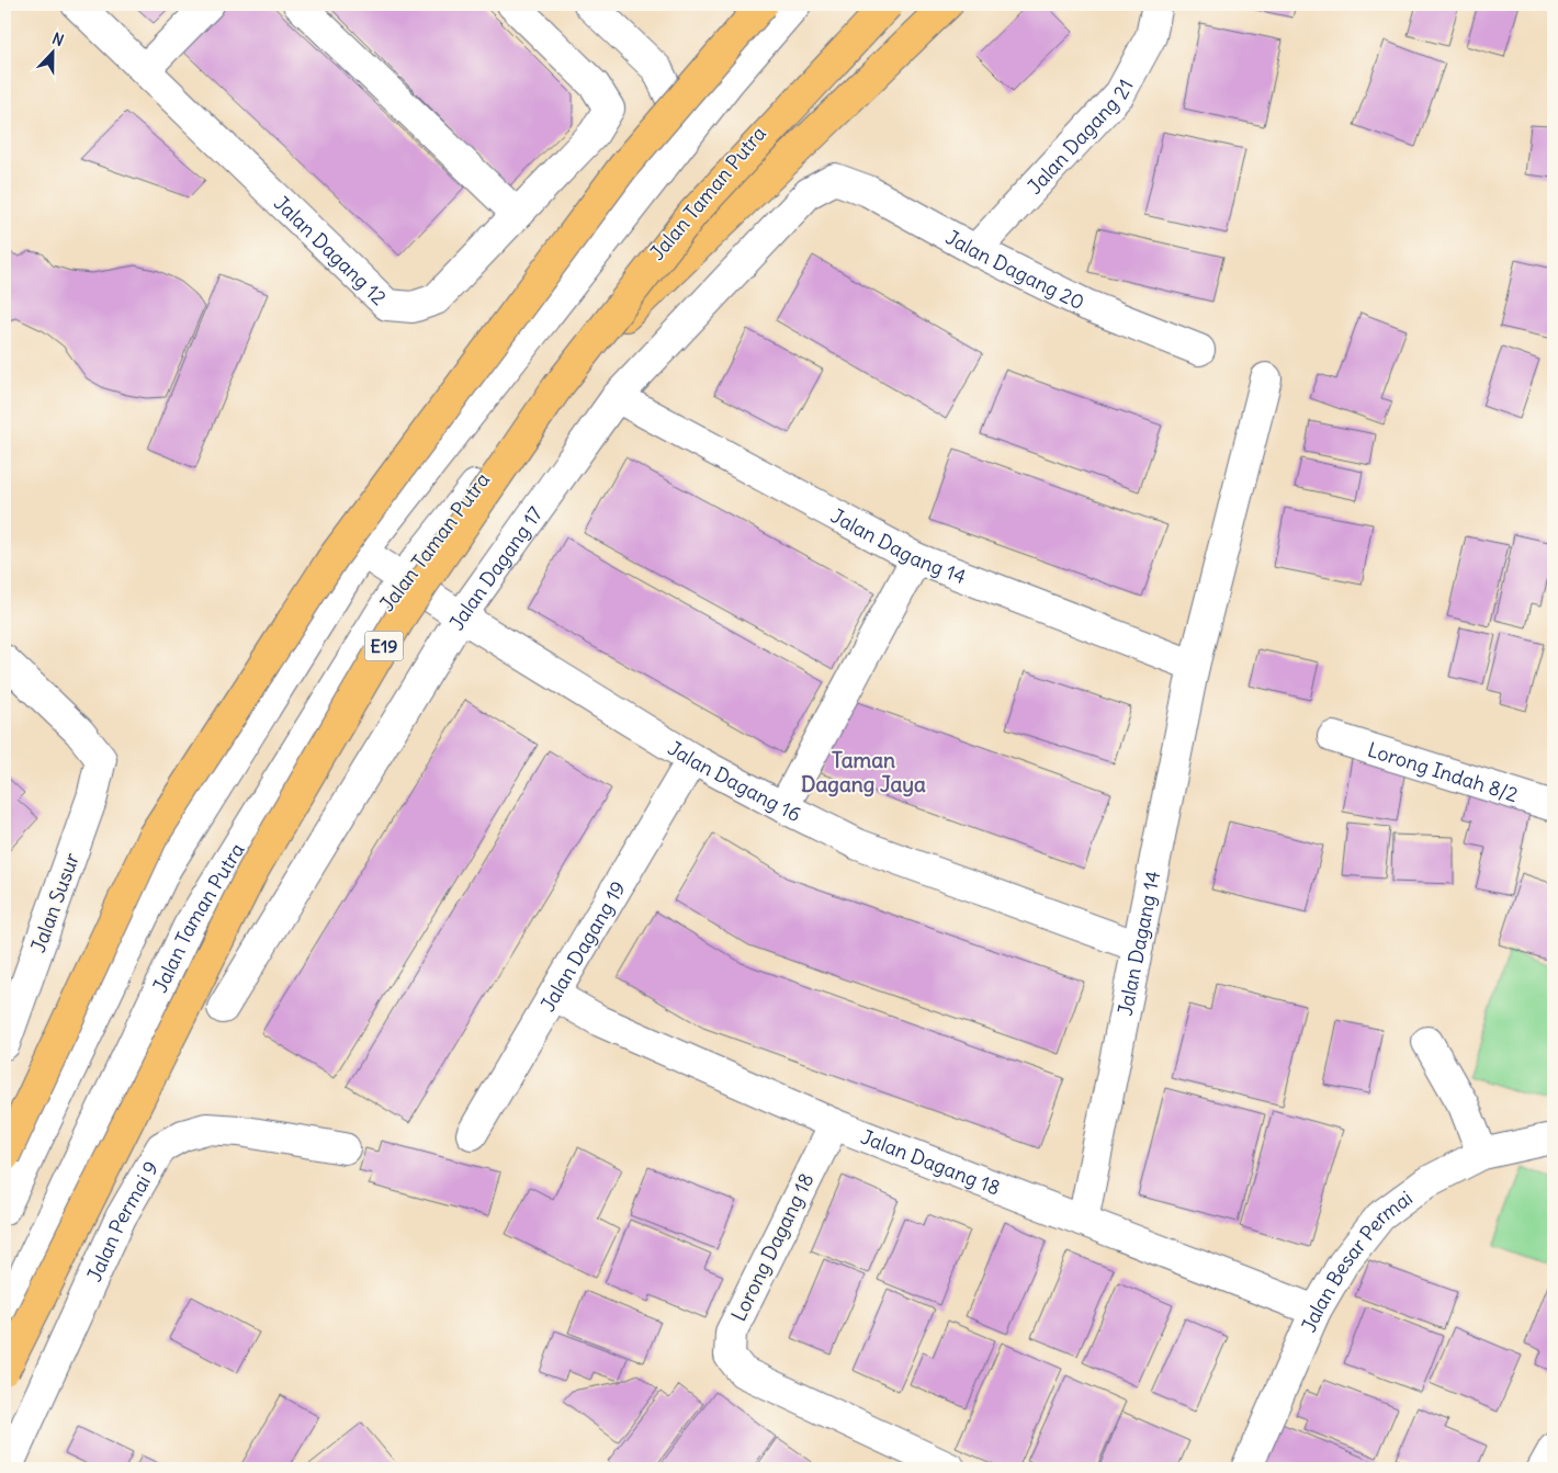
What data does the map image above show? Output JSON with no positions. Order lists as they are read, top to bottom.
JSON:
{
  "streets": {
    "highway": ["E19"],
    "street": [
      "Jalan Dagang 21",
      "Jalan Taman Putra",
      "Jalan Dagang 12",
      "Jalan Dagang 20",
      "Jalan Dagang 14",
      "Jalan Dagang 17",
      "Lorong Indah 8/2",
      "Jalan Dagang 16",
      "Jalan Susur",
      "Jalan Dagang 19",
      "Jalan Dagang 18",
      "Jalan Permai 9",
      "Lorong Dagang 18",
      "Jalan Besar Permai"
    ]
  },
  "crossings": [
    ["Jalan Dagang 21", "Jalan Dagang 20"],
    ["Jalan Taman Putra", "Jalan Dagang 16"],
    ["Jalan Dagang 20", "Jalan Dagang 17"],
    ["Jalan Dagang 14", "Jalan Dagang 17"],
    ["Jalan Dagang 14", "Jalan Dagang 16"],
    ["Jalan Dagang 14", "Jalan Dagang 18"],
    ["Jalan Dagang 17", "Jalan Dagang 16"],
    ["Jalan Dagang 16", "Jalan Dagang 19"],
    ["Jalan Dagang 19", "Jalan Dagang 18"],
    ["Jalan Dagang 18", "Lorong Dagang 18"],
    ["Jalan Dagang 18", "Jalan Besar Permai"]
  ],
  "districts": ["Taman Dagang Jaya"],
  "north": "top"
}
